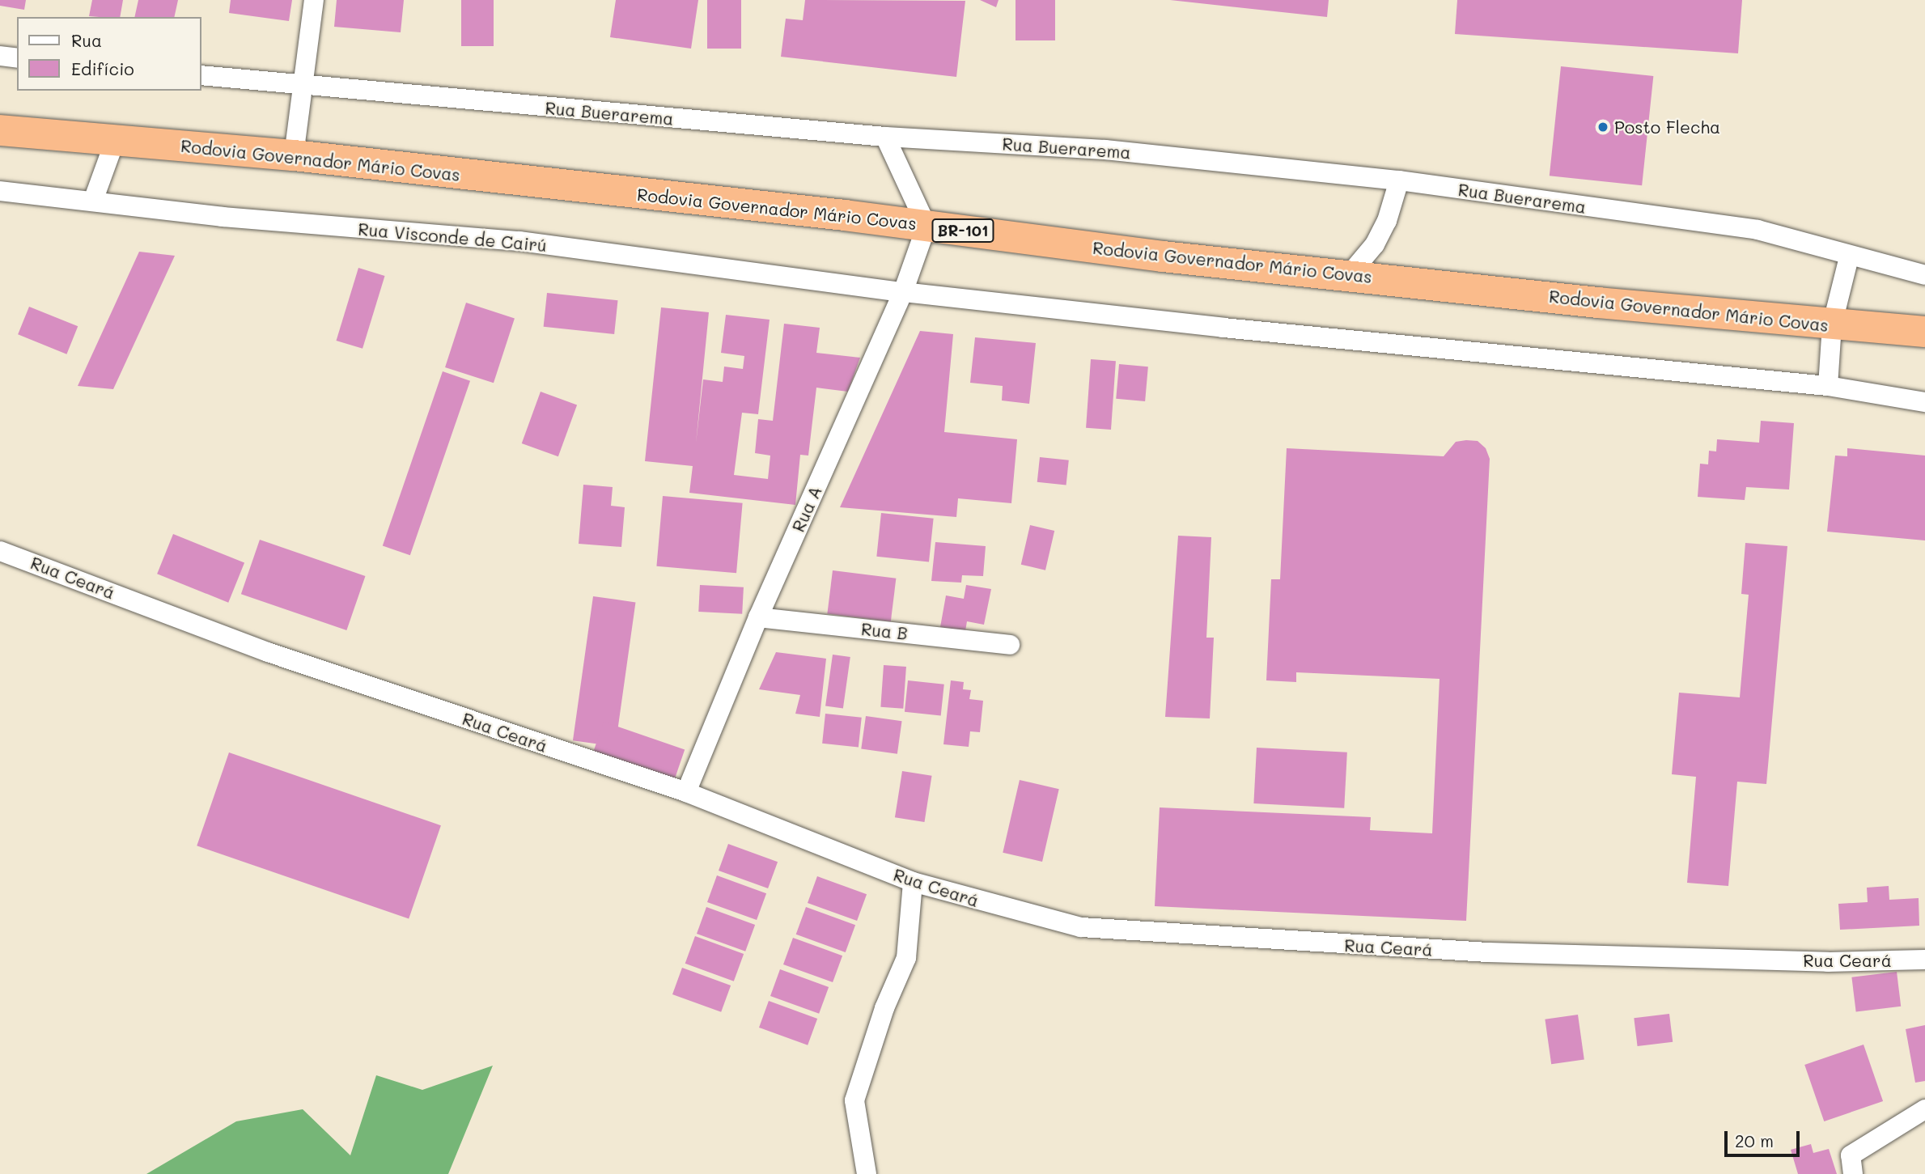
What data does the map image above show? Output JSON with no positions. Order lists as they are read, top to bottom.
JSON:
{
  "streets": {
    "highway": ["Rodovia Governador Mário Covas", "BR-101"],
    "street": [
      "Rua Buerarema",
      "Rua Visconde de Cairú",
      "Rua A",
      "Rua Ceará",
      "Rua B"
    ]
  },
  "crossings": [
    ["Rodovia Governador Mário Covas", "Rua A"],
    ["Rua Visconde de Cairú", "Rua A"],
    ["Rua A", "Rua Ceará"],
    ["Rua A", "Rua B"]
  ],
  "places": ["Posto Flecha"],
  "legend": ["Rua", "Edifício"],
  "scale_bar": "20 m"
}
